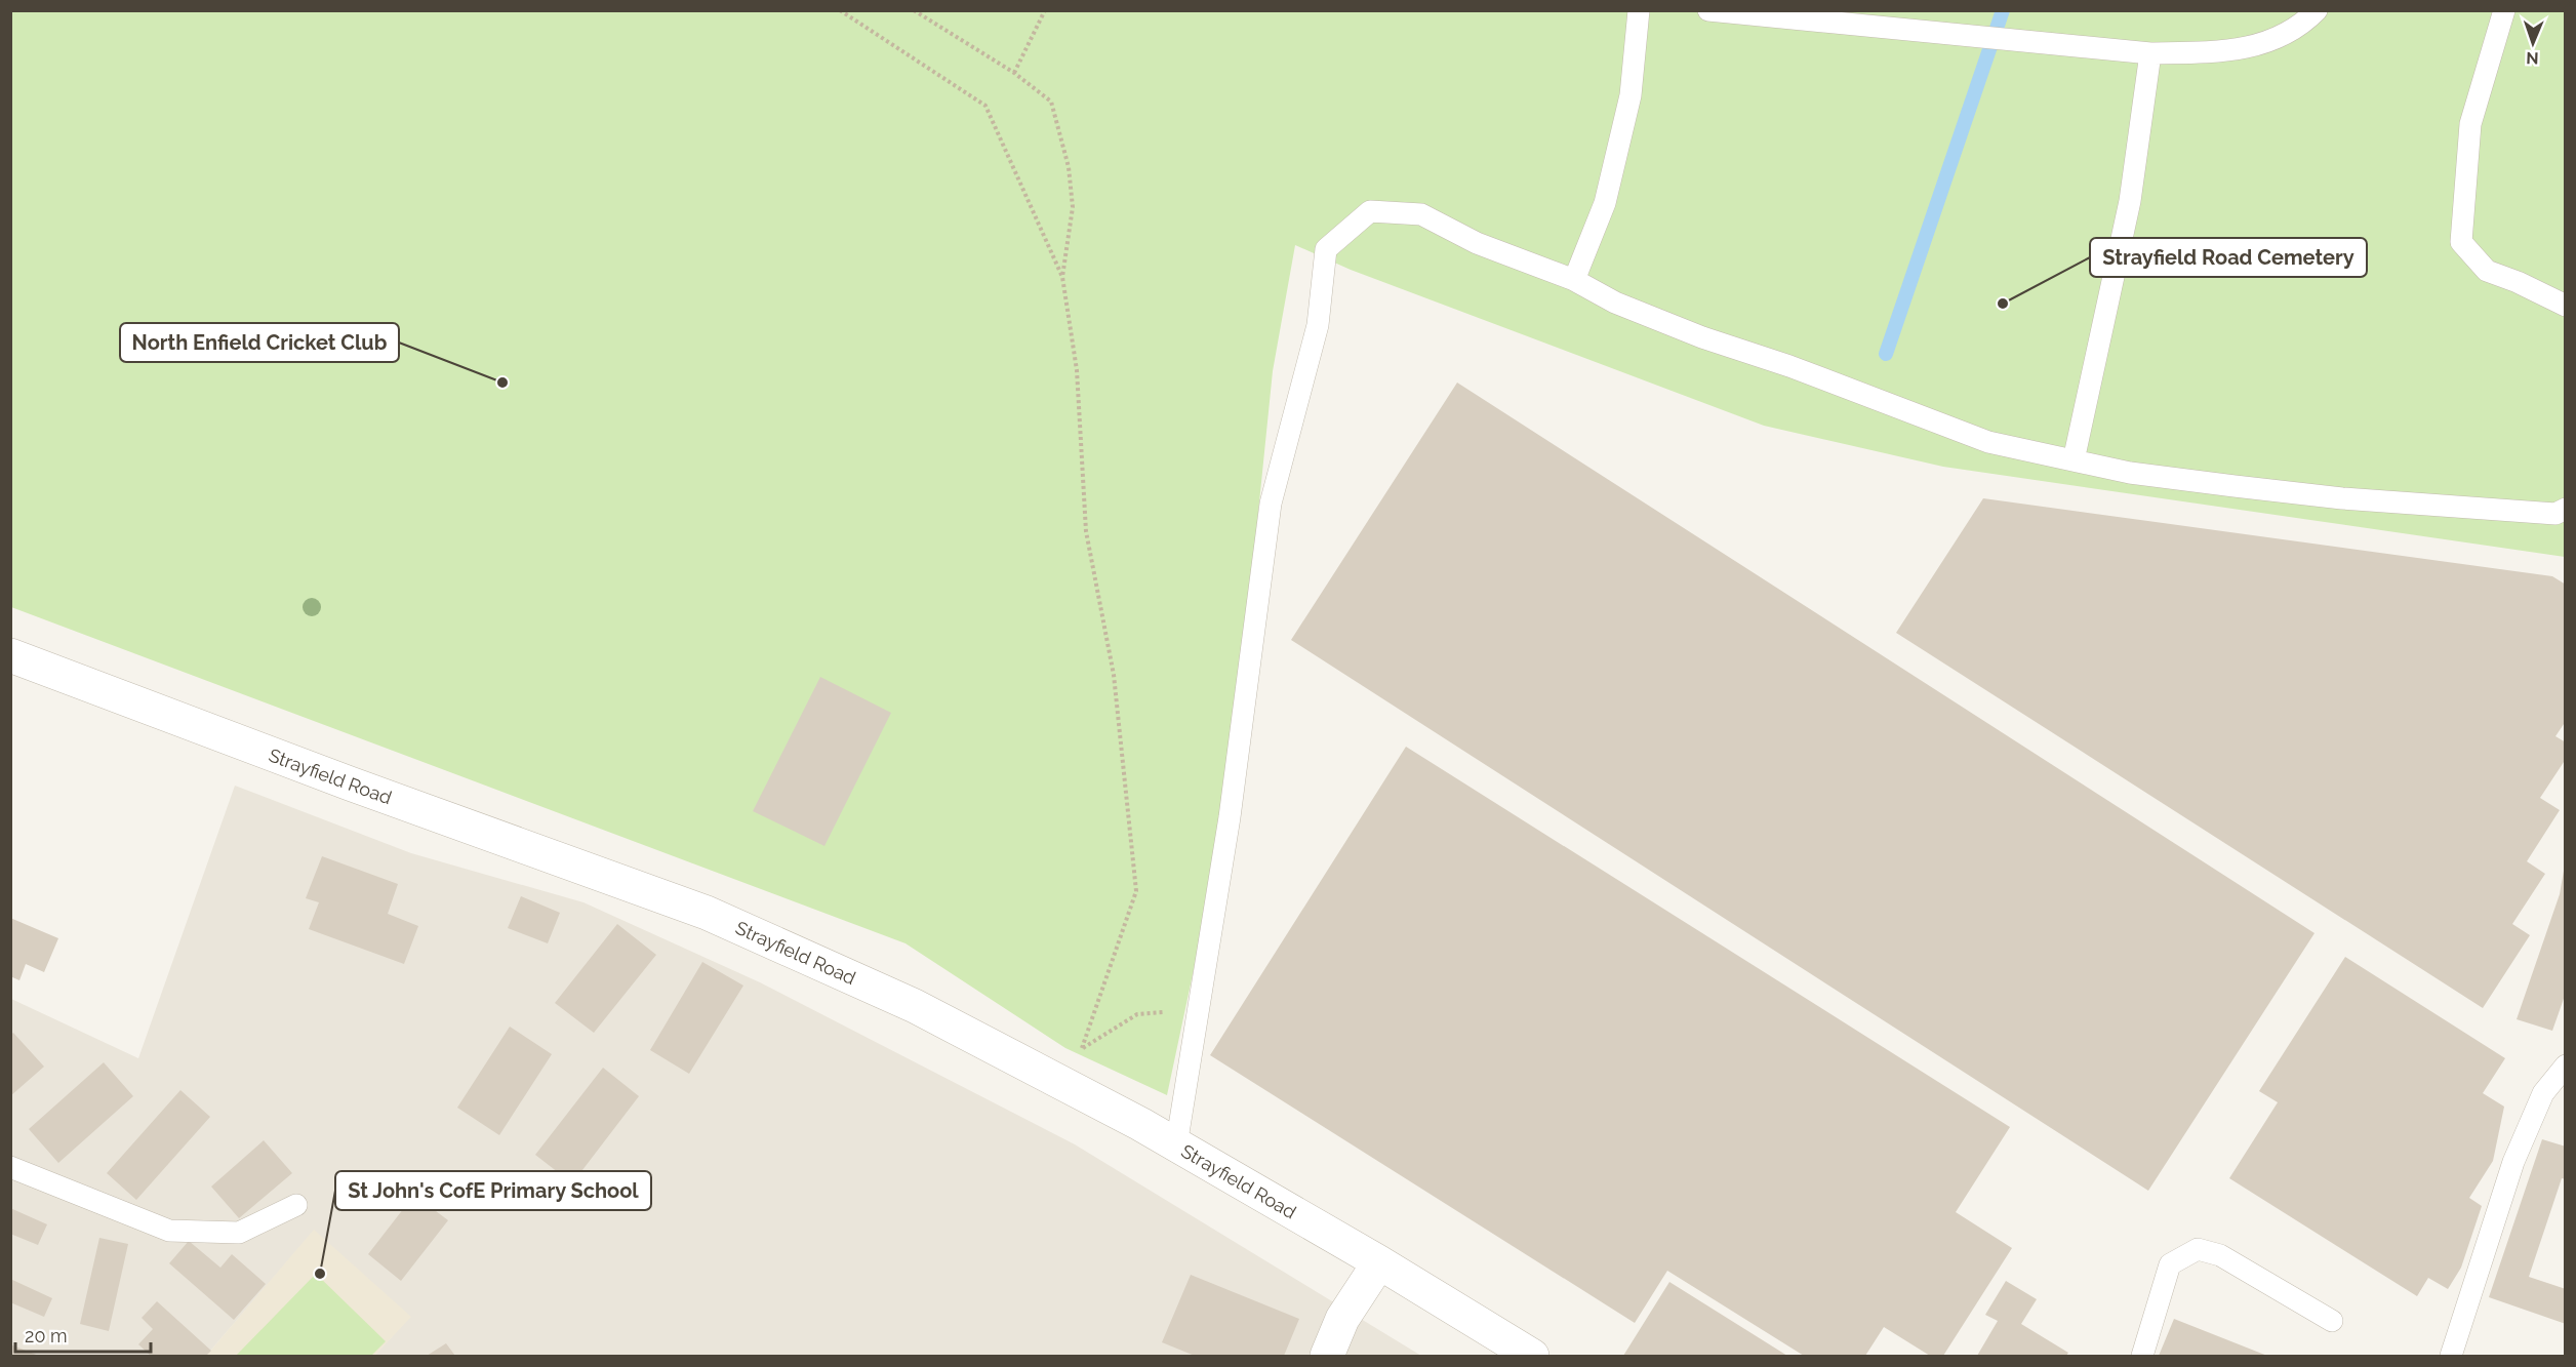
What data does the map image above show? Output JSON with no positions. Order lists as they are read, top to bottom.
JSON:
{
  "streets": {
    "street": ["Strayfield Road"]
  },
  "places": ["Strayfield Road Cemetery", "North Enfield Cricket Club", "St John's CofE Primary School"],
  "scale_bar": "20 m",
  "north": "bottom"
}
